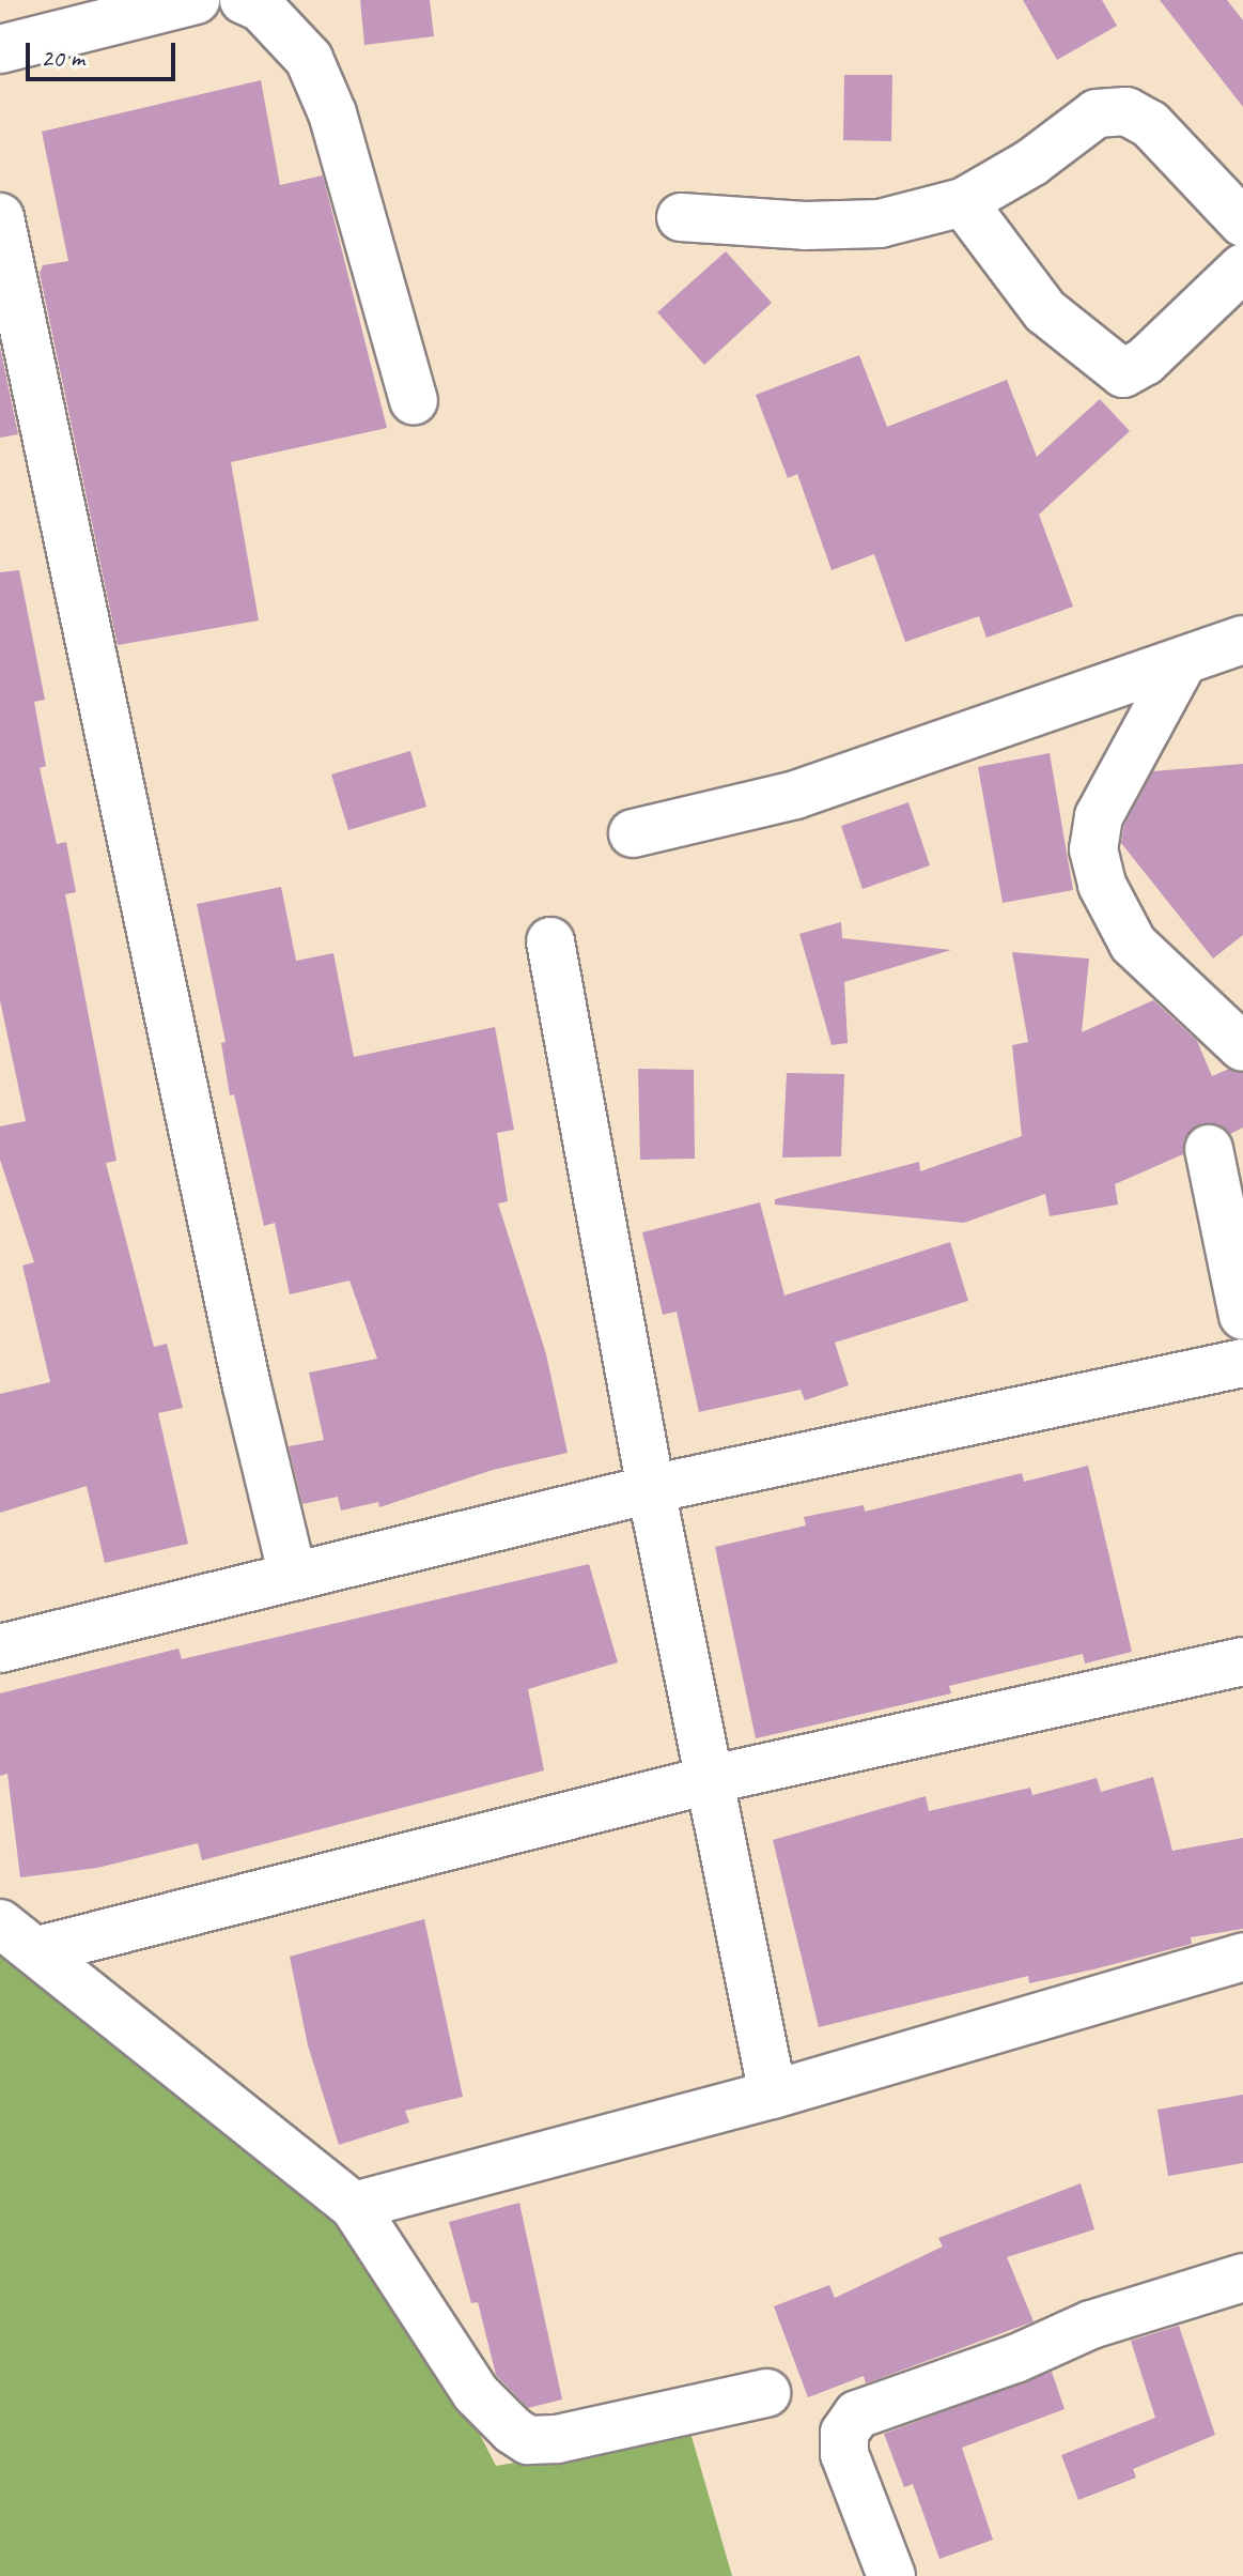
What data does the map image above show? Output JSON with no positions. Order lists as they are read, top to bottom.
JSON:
{
  "scale_bar": "20 m"
}
